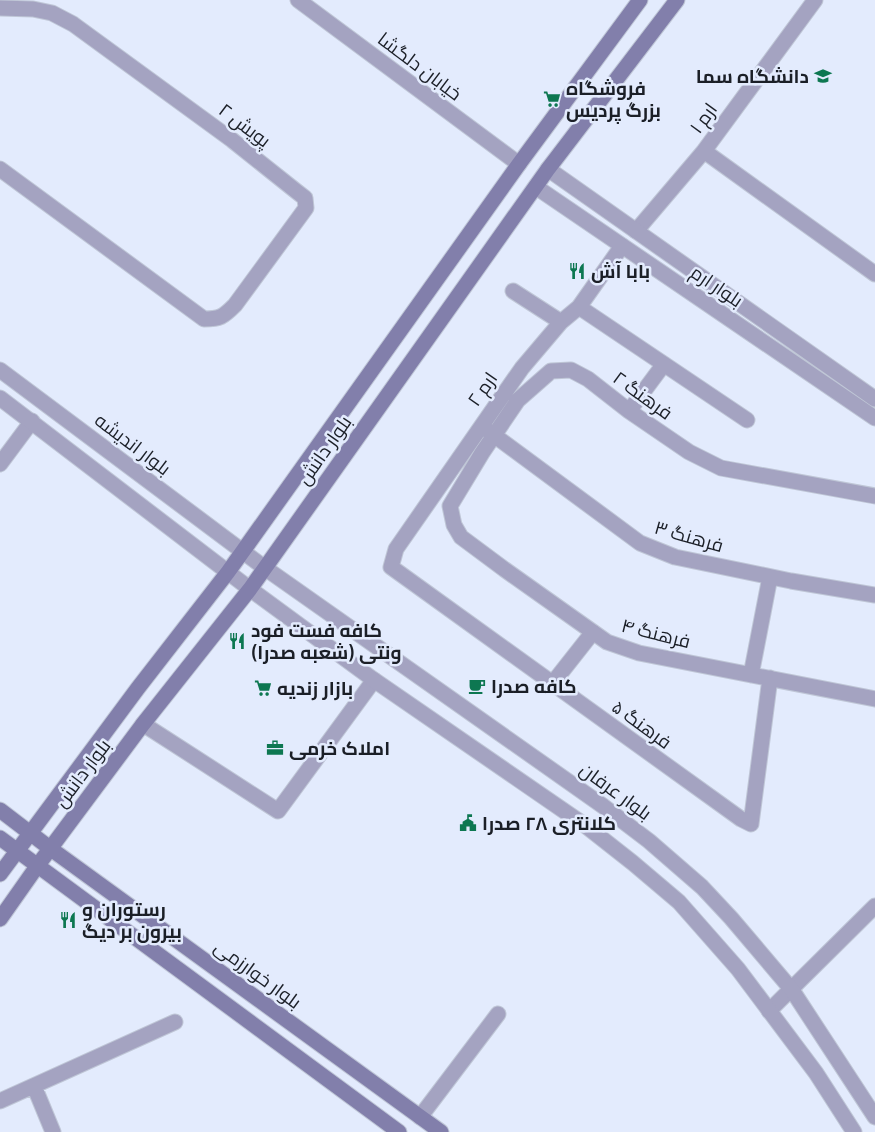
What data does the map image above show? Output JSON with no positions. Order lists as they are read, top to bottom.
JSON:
{
  "streets": {
    "main road": ["بلوار دانش", "بلوار خوارزمی"],
    "street": [
      "خیابان دلگشا",
      "ارم ۱",
      "پویش ۲",
      "بلوار ارم",
      "ارم ۲",
      "فرهنگ ۲",
      "بلوار اندیشه",
      "فرهنگ ۳",
      "فرهنگ ۴",
      "فرهنگ ۵",
      "بلوار عرفان"
    ]
  },
  "crossings": [
    ["خیابان دلگشا", "بلوار دانش"],
    ["ارم ۱", "بلوار ارم"],
    ["بلوار ارم", "ارم ۲"],
    ["بلوار ارم", "بلوار دانش"],
    ["ارم ۲", "فرهنگ ۳"],
    ["ارم ۲", "فرهنگ ۵"],
    ["فرهنگ ۲", "فرهنگ ۳"],
    ["فرهنگ ۲", "فرهنگ ۴"],
    ["بلوار اندیشه", "بلوار دانش"],
    ["بلوار اندیشه", "بلوار عرفان"],
    ["بلوار دانش", "بلوار عرفان"],
    ["بلوار دانش", "بلوار خوارزمی"],
    ["فرهنگ ۴", "فرهنگ ۵"]
  ],
  "places": {
    "school or university": ["دانشگاه سما"],
    "supermarket": ["فروشگاه بزرگ پردیس", "بازار زندیه"],
    "restaurant": ["بابا آش", "کافه فست فود ونتی (شعبه صدرا)", "رستوران و بیرون بر دیگ"],
    "cafe": ["کافه صدرا"],
    "office": ["املاک خرمی"],
    "public building": ["کلانتری ۲۸ صدرا"]
  }
}
